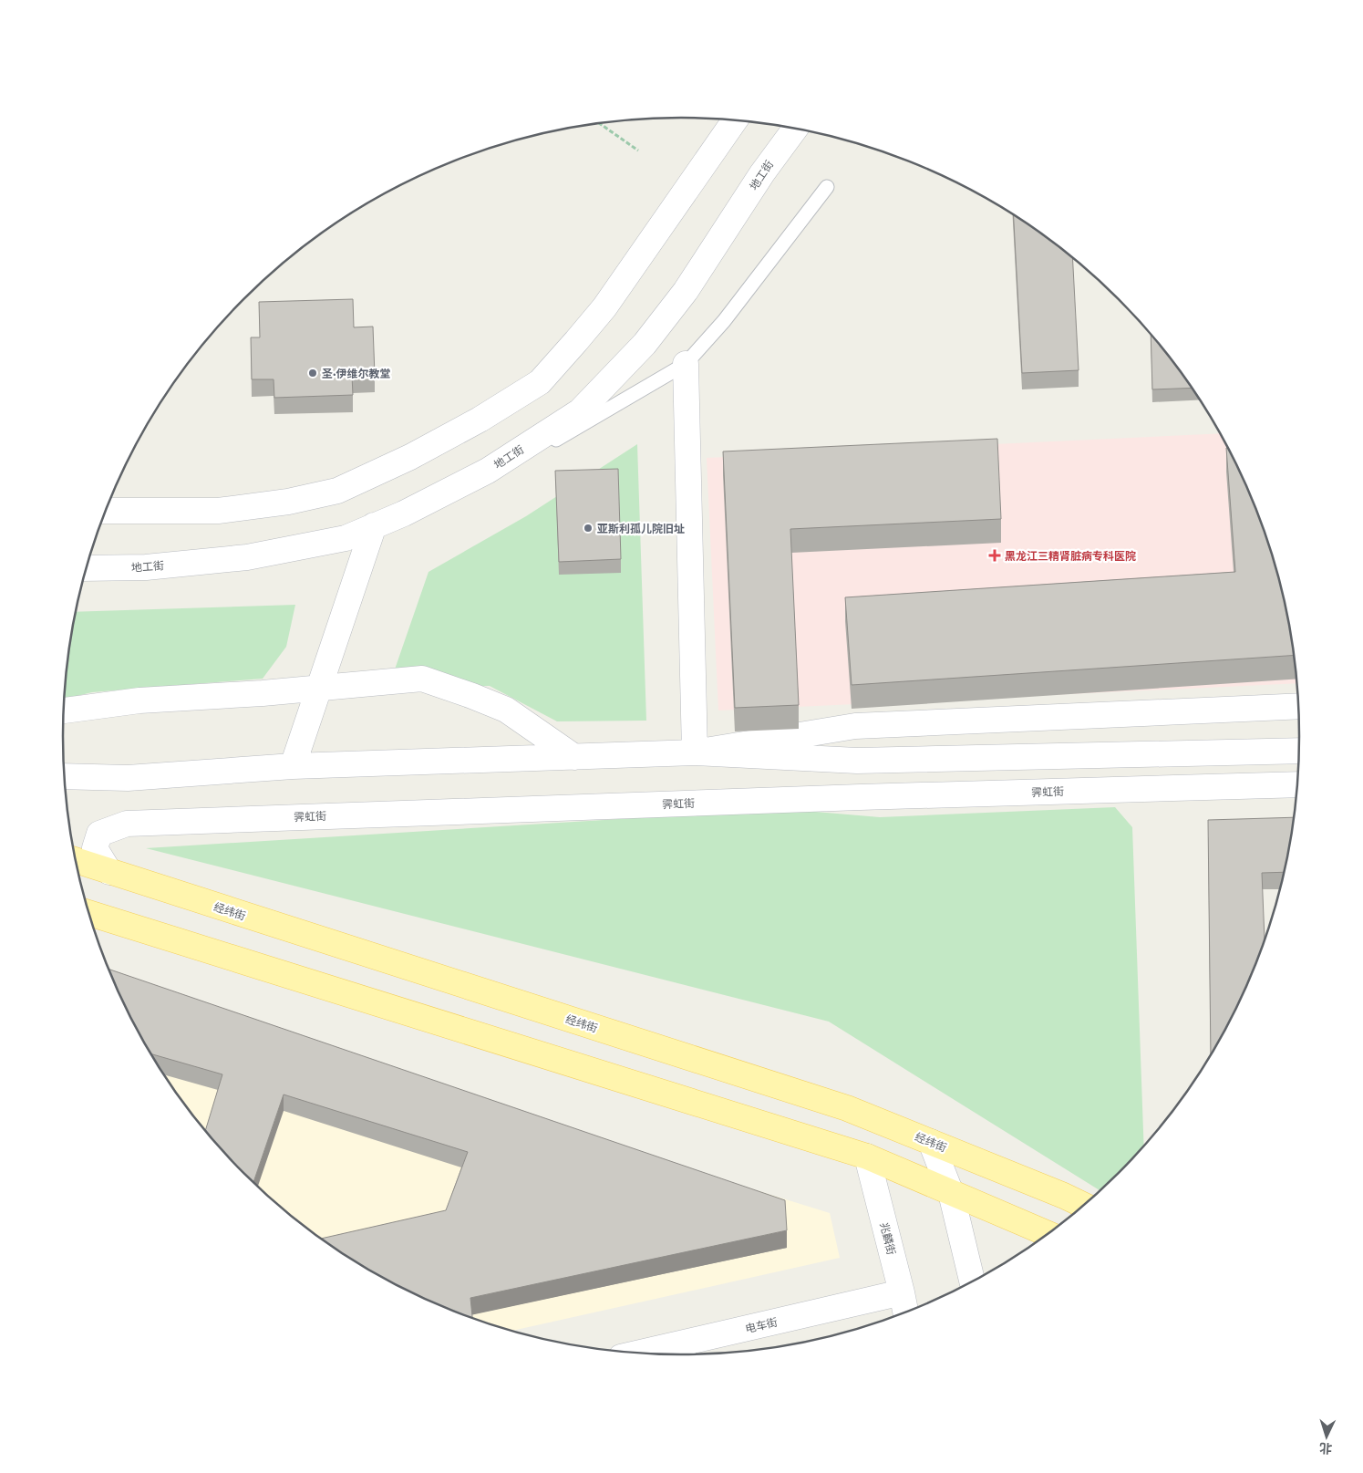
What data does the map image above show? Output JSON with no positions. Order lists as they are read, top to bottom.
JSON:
{
  "streets": {
    "main road": [
      "地工街",
      "霁虹街",
      "经纬街",
      "兆麟街",
      "电车街"
    ]
  },
  "crossings": [
    ["霁虹街", "经纬街"],
    ["兆麟街", "电车街"]
  ],
  "places": {
    "other": ["圣·伊维尔教堂", "亚斯利孤儿院旧址"],
    "health": ["黑龙江三精肾脏病专科医院"]
  },
  "north": "bottom"
}
